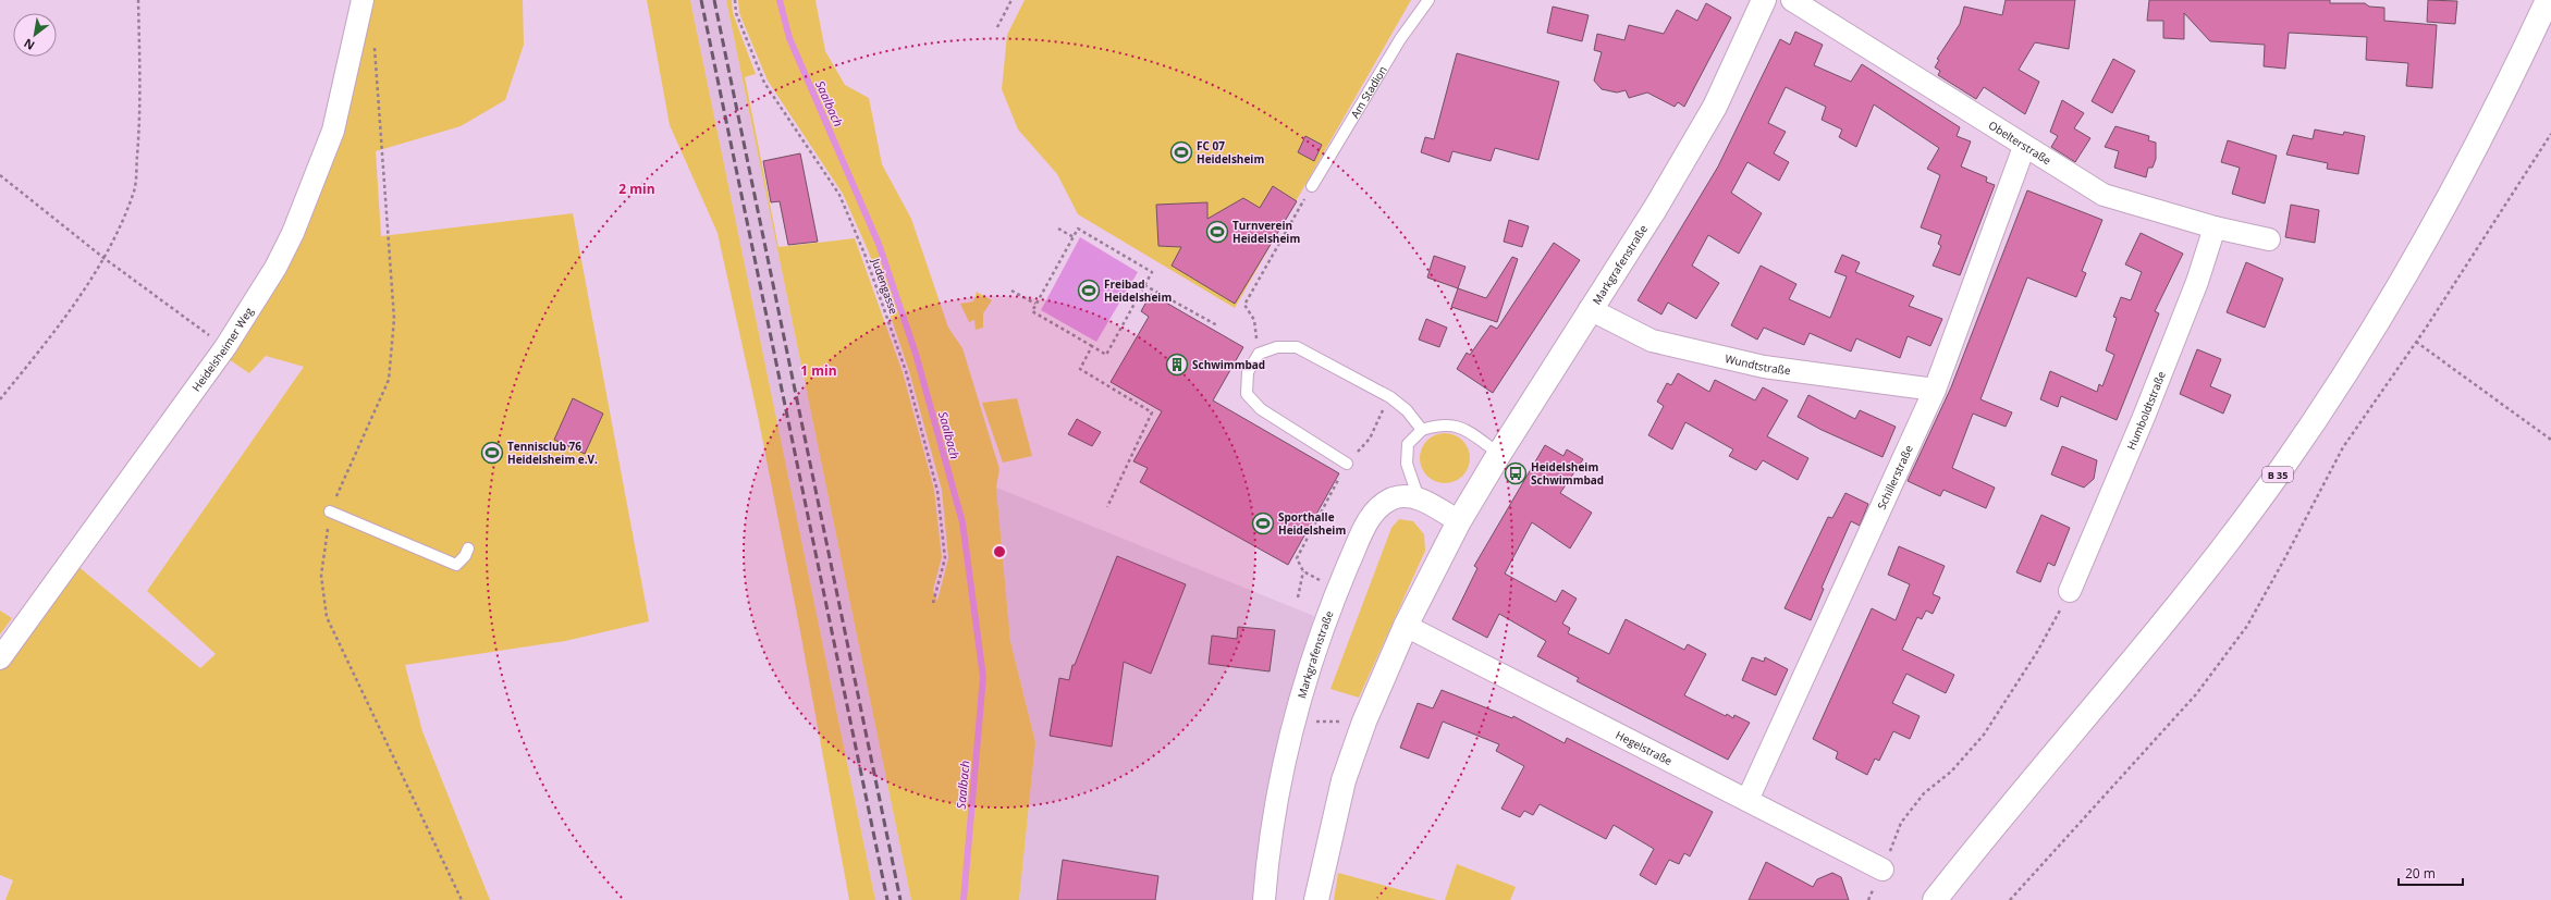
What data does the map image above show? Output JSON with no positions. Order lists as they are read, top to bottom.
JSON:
{
  "streets": {
    "main road": ["Markgrafenstraße", "B 35"],
    "street": [
      "Obelterstraße",
      "Heidelsheimer Weg",
      "Wundtstraße",
      "Humboldtstraße",
      "Schillerstraße",
      "Hegelstraße"
    ],
    "lane": ["Am Stadion"],
    "path": ["Judengasse"]
  },
  "crossings": [
    ["Obelterstraße", "Humboldtstraße"],
    ["Obelterstraße", "Schillerstraße"],
    ["Markgrafenstraße", "Wundtstraße"],
    ["Markgrafenstraße", "Hegelstraße"],
    ["Wundtstraße", "Schillerstraße"],
    ["Schillerstraße", "Hegelstraße"]
  ],
  "water": ["Saalbach"],
  "places": {
    "sports": [
      "FC 07 Heidelsheim",
      "Turnverein Heidelsheim",
      "Freibad Heidelsheim",
      "Tennisclub 76 Heidelsheim e.V.",
      "Sporthalle Heidelsheim"
    ],
    "building": ["Schwimmbad"],
    "bus stop": ["Heidelsheim Schwimmbad"]
  },
  "scale_bar": "20 m",
  "north": "bottom left",
  "rings": ["2 min", "1 min"]
}
